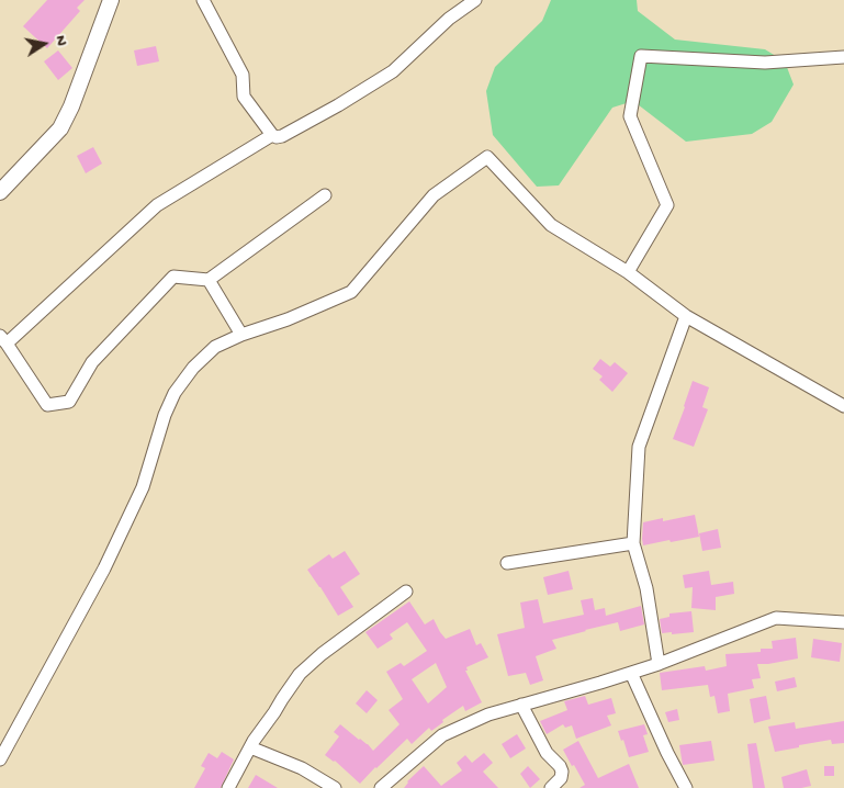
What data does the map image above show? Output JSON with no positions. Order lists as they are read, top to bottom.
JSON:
{
  "north": "right"
}
